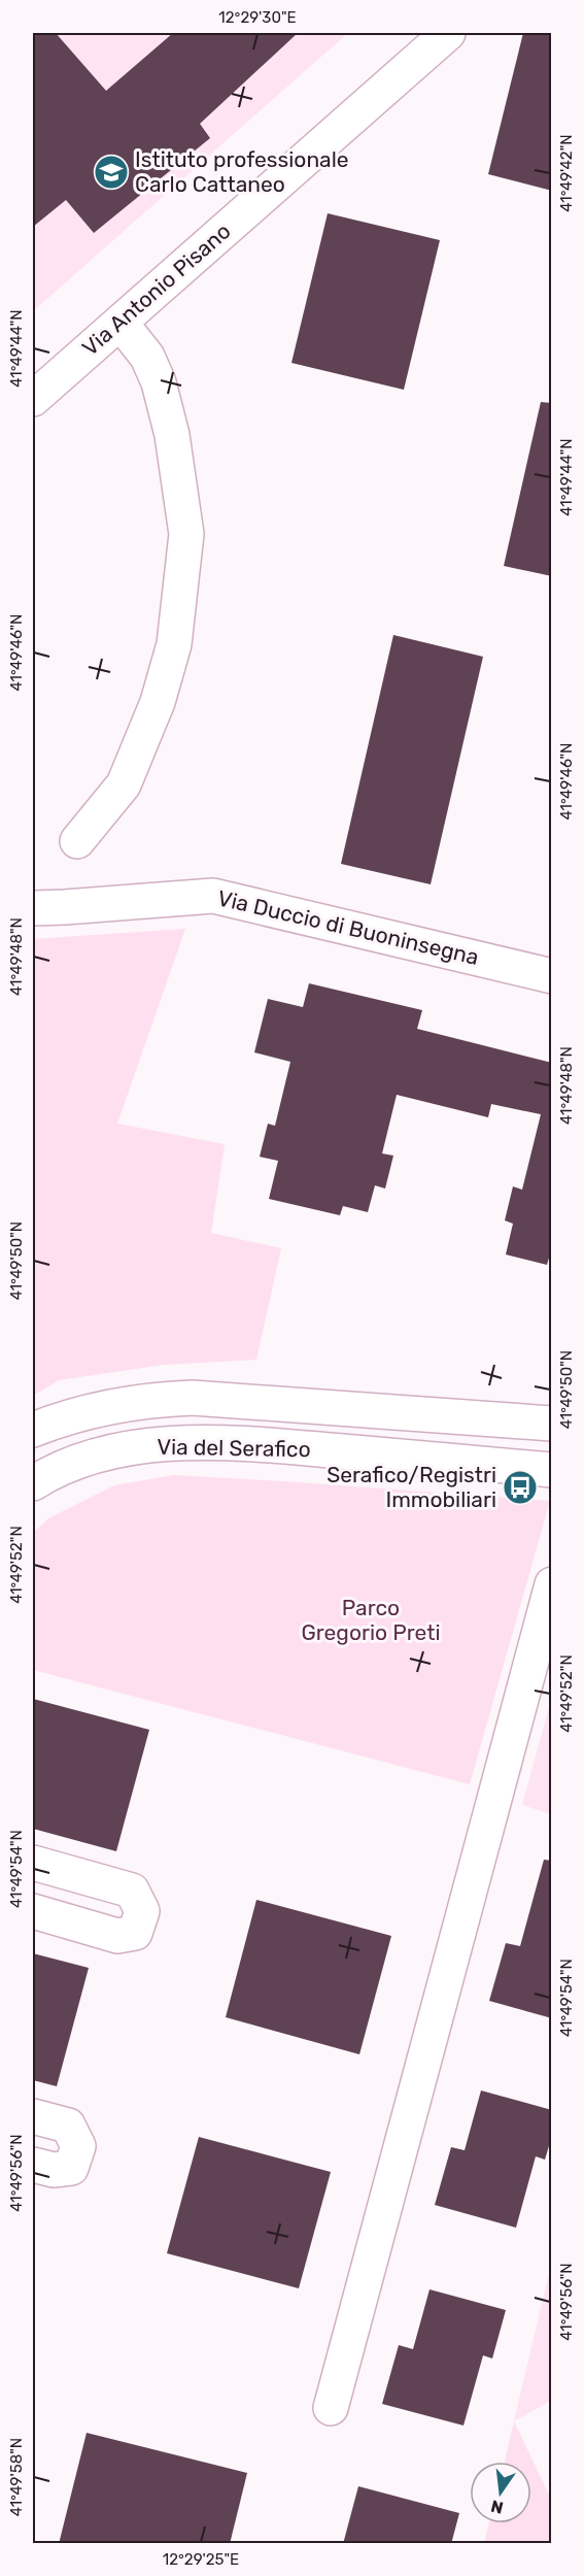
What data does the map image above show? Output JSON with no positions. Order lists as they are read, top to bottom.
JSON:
{
  "streets": {
    "street": ["Via Antonio Pisano", "Via Duccio di Buoninsegna", "Via del Serafico"]
  },
  "parks": ["Parco Gregorio Preti"],
  "places": {
    "school or university": ["Istituto professionale Carlo Cattaneo"],
    "bus stop": ["Serafico/Registri Immobiliari"]
  },
  "north": "bottom",
  "coordinates": [
    "12°29'30\"E",
    "41°49'42\"N",
    "41°49'44\"N",
    "41°49'46\"N",
    "41°49'48\"N",
    "41°49'50\"N",
    "41°49'52\"N",
    "41°49'54\"N",
    "41°49'56\"N",
    "41°49'58\"N",
    "12°29'25\"E"
  ]
}
